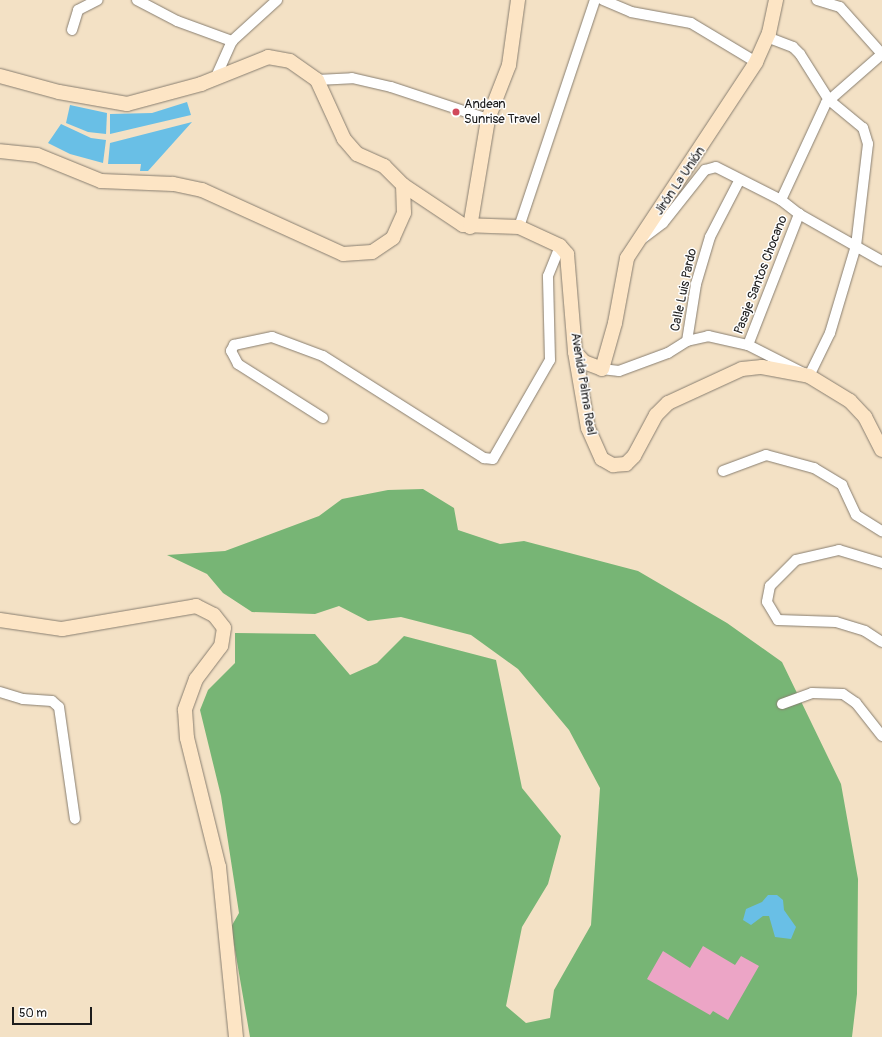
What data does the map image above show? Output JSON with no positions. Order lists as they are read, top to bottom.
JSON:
{
  "streets": {
    "main road": ["Jirón La Unión", "Avenida Palma Real"],
    "street": ["Pasaje Santos Chocano", "Calle Luis Pardo"]
  },
  "places": ["Andean Sunrise Travel"],
  "scale_bar": "50 m"
}
